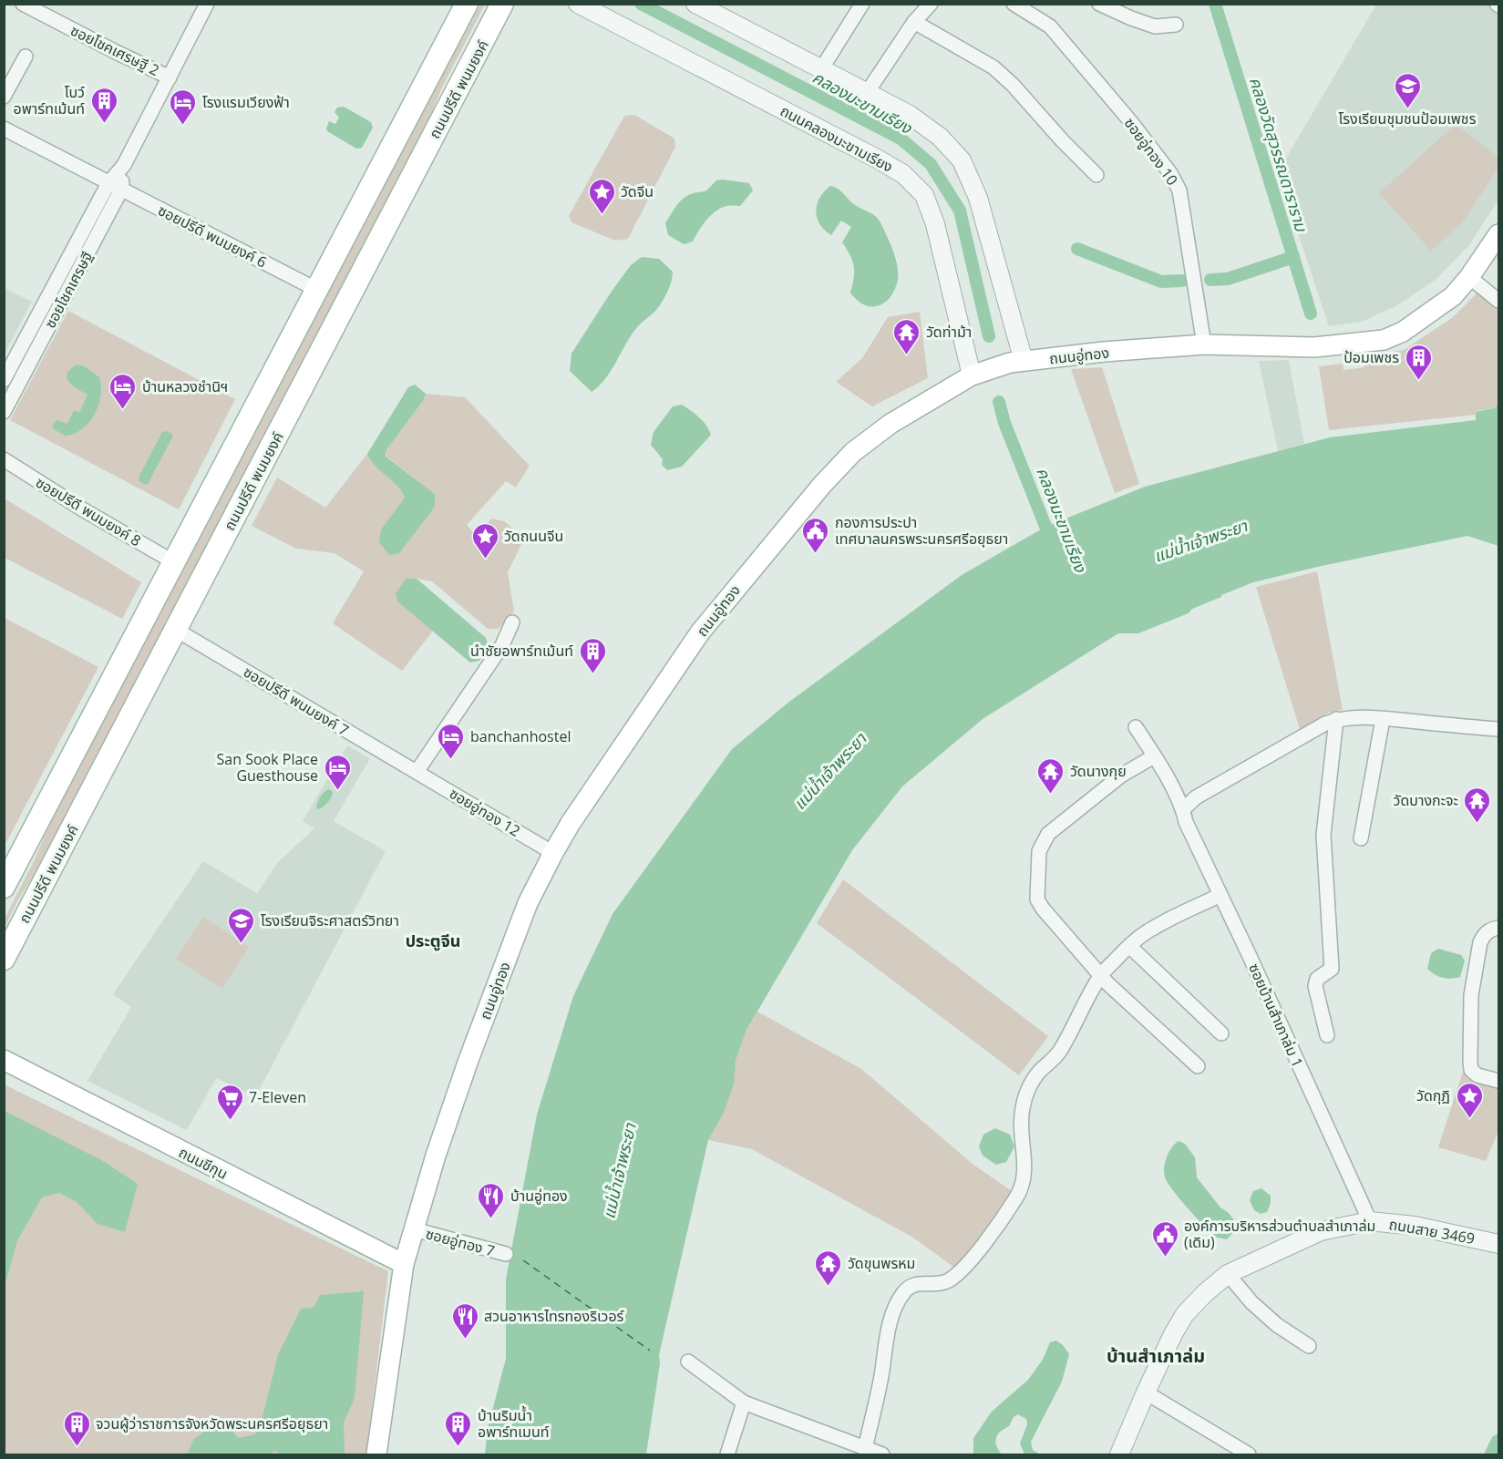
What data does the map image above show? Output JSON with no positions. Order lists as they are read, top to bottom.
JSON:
{
  "streets": {
    "main road": ["ถนนปรีดี พนมยงค์", "ถนนอู่ทอง", "ถนนชีกุน"],
    "street": [
      "ซอยโชคเศรษฐี 2",
      "ถนนคลองมะขามเรียง",
      "ซอยอู่ทอง 10",
      "ซอยปรีดี พนมยงค์ 6",
      "ซอยโชคเศรษฐี",
      "ซอยปรีดี พนมยงค์ 8",
      "ซอยปรีดี พนมยงค์ 7",
      "ซอยอู่ทอง 12",
      "ซอยบ้านสำเภาล่ม 1",
      "ถนนสาย 3469",
      "ซอยอู่ทอง 7"
    ]
  },
  "crossings": [
    ["ซอยโชคเศรษฐี 2", "ซอยโชคเศรษฐี"],
    ["ถนนปรีดี พนมยงค์", "ซอยปรีดี พนมยงค์ 7"],
    ["ถนนคลองมะขามเรียง", "ถนนอู่ทอง"],
    ["ซอยอู่ทอง 10", "ถนนอู่ทอง"],
    ["ซอยปรีดี พนมยงค์ 6", "ซอยโชคเศรษฐี"],
    ["ถนนอู่ทอง", "ซอยอู่ทอง 12"],
    ["ถนนอู่ทอง", "ถนนชีกุน"],
    ["ถนนอู่ทอง", "ซอยอู่ทอง 7"],
    ["ซอยปรีดี พนมยงค์ 7", "ซอยอู่ทอง 12"],
    ["ซอยบ้านสำเภาล่ม 1", "ถนนสาย 3469"]
  ],
  "districts": ["ประตูจีน", "บ้านสำเภาล่ม"],
  "water": ["คลองมะขามเรียง", "คลองวัดสุวรรณดาราราม", "แม่น้ำเจ้าพระยา"],
  "places": {
    "school or university": ["โรงเรียนชุมชนป้อมเพชร", "โรงเรียนจิระศาสตร์วิทยา"],
    "building": [
      "โบว์ อพาร์ทเม้นท์",
      "ป้อมเพชร",
      "นำชัยอพาร์ทเม้นท์",
      "จวนผู้ว่าราชการจังหวัดพระนครศรีอยุธยา",
      "บ้านริมน้ำ อพาร์ทเมนท์"
    ],
    "hotel": [
      "โรงแรมเวียงฟ้า",
      "บ้านหลวงชำนิฯ",
      "banchanhostel",
      "San Sook Place Guesthouse"
    ],
    "place": ["วัดจีน", "วัดถนนจีน", "วัดกุฏิ"],
    "temple": [
      "วัดท่าม้า",
      "วัดนางกุย",
      "วัดบางกะจะ",
      "วัดขุนพรหม"
    ],
    "public building": ["กองการประปา เทศบาลนครพระนครศรีอยุธยา", "องค์การบริหารส่วนตำบลสำเภาล่ม (เดิม)"],
    "supermarket": ["7-Eleven"],
    "restaurant": ["บ้านอู่ทอง", "สวนอาหารไทรทองริเวอร์"]
  }
}
